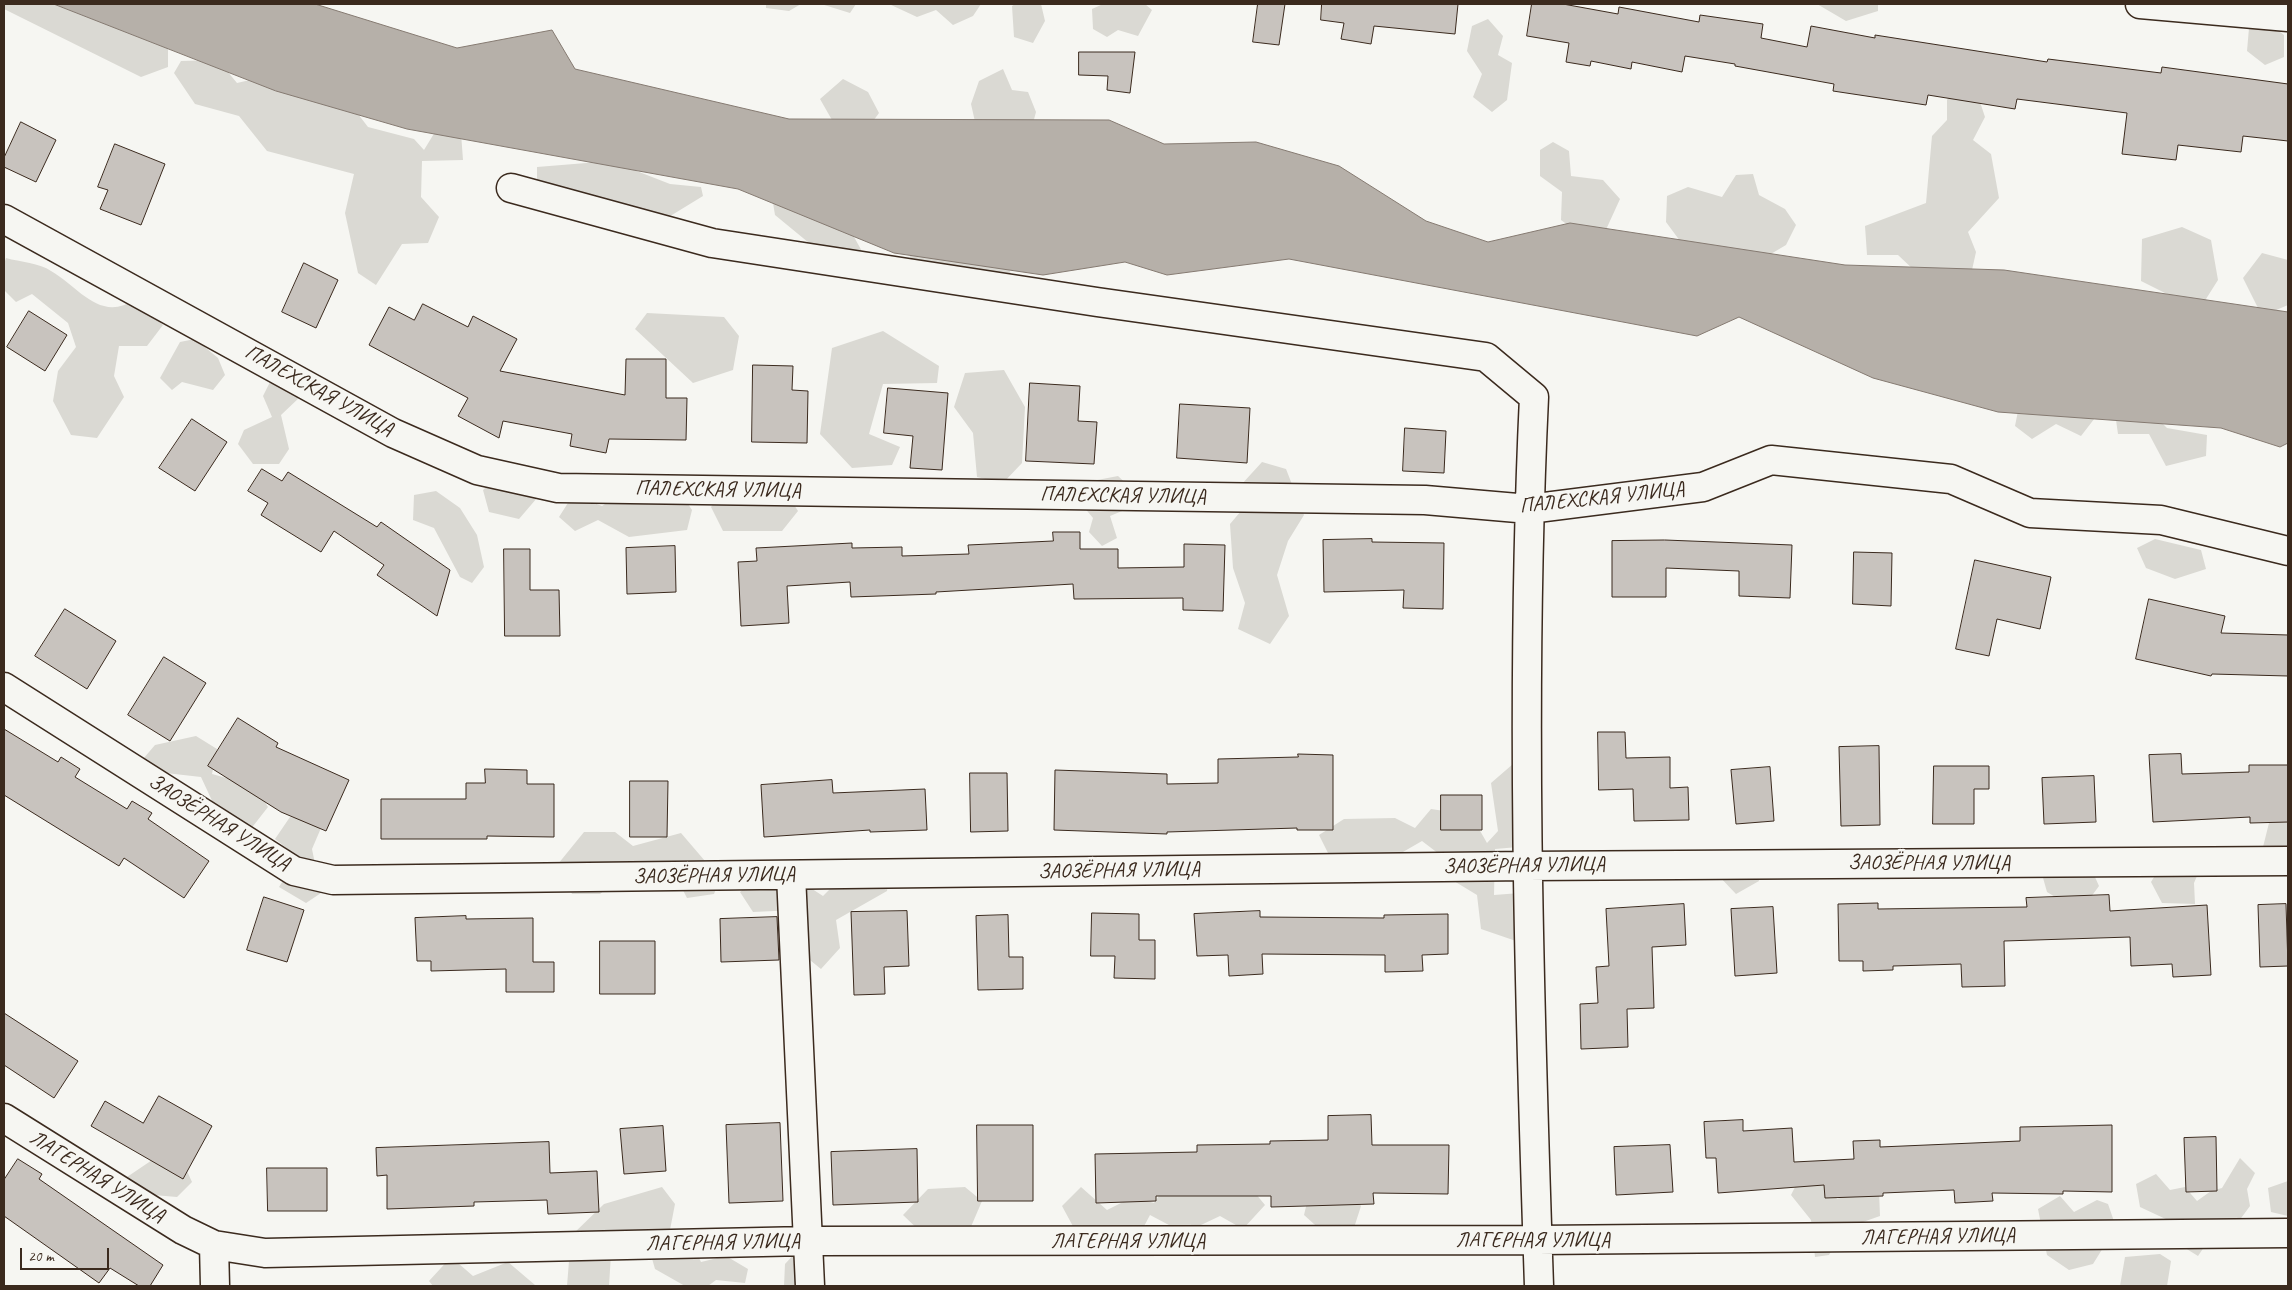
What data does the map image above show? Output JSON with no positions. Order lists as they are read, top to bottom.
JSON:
{
  "streets": {
    "street": ["ПАЛЕХСКАЯ УЛИЦА", "ЗАОЗЁРНАЯ УЛИЦА", "ЛАГЕРНАЯ УЛИЦА"]
  },
  "scale_bar": "20 m"
}
